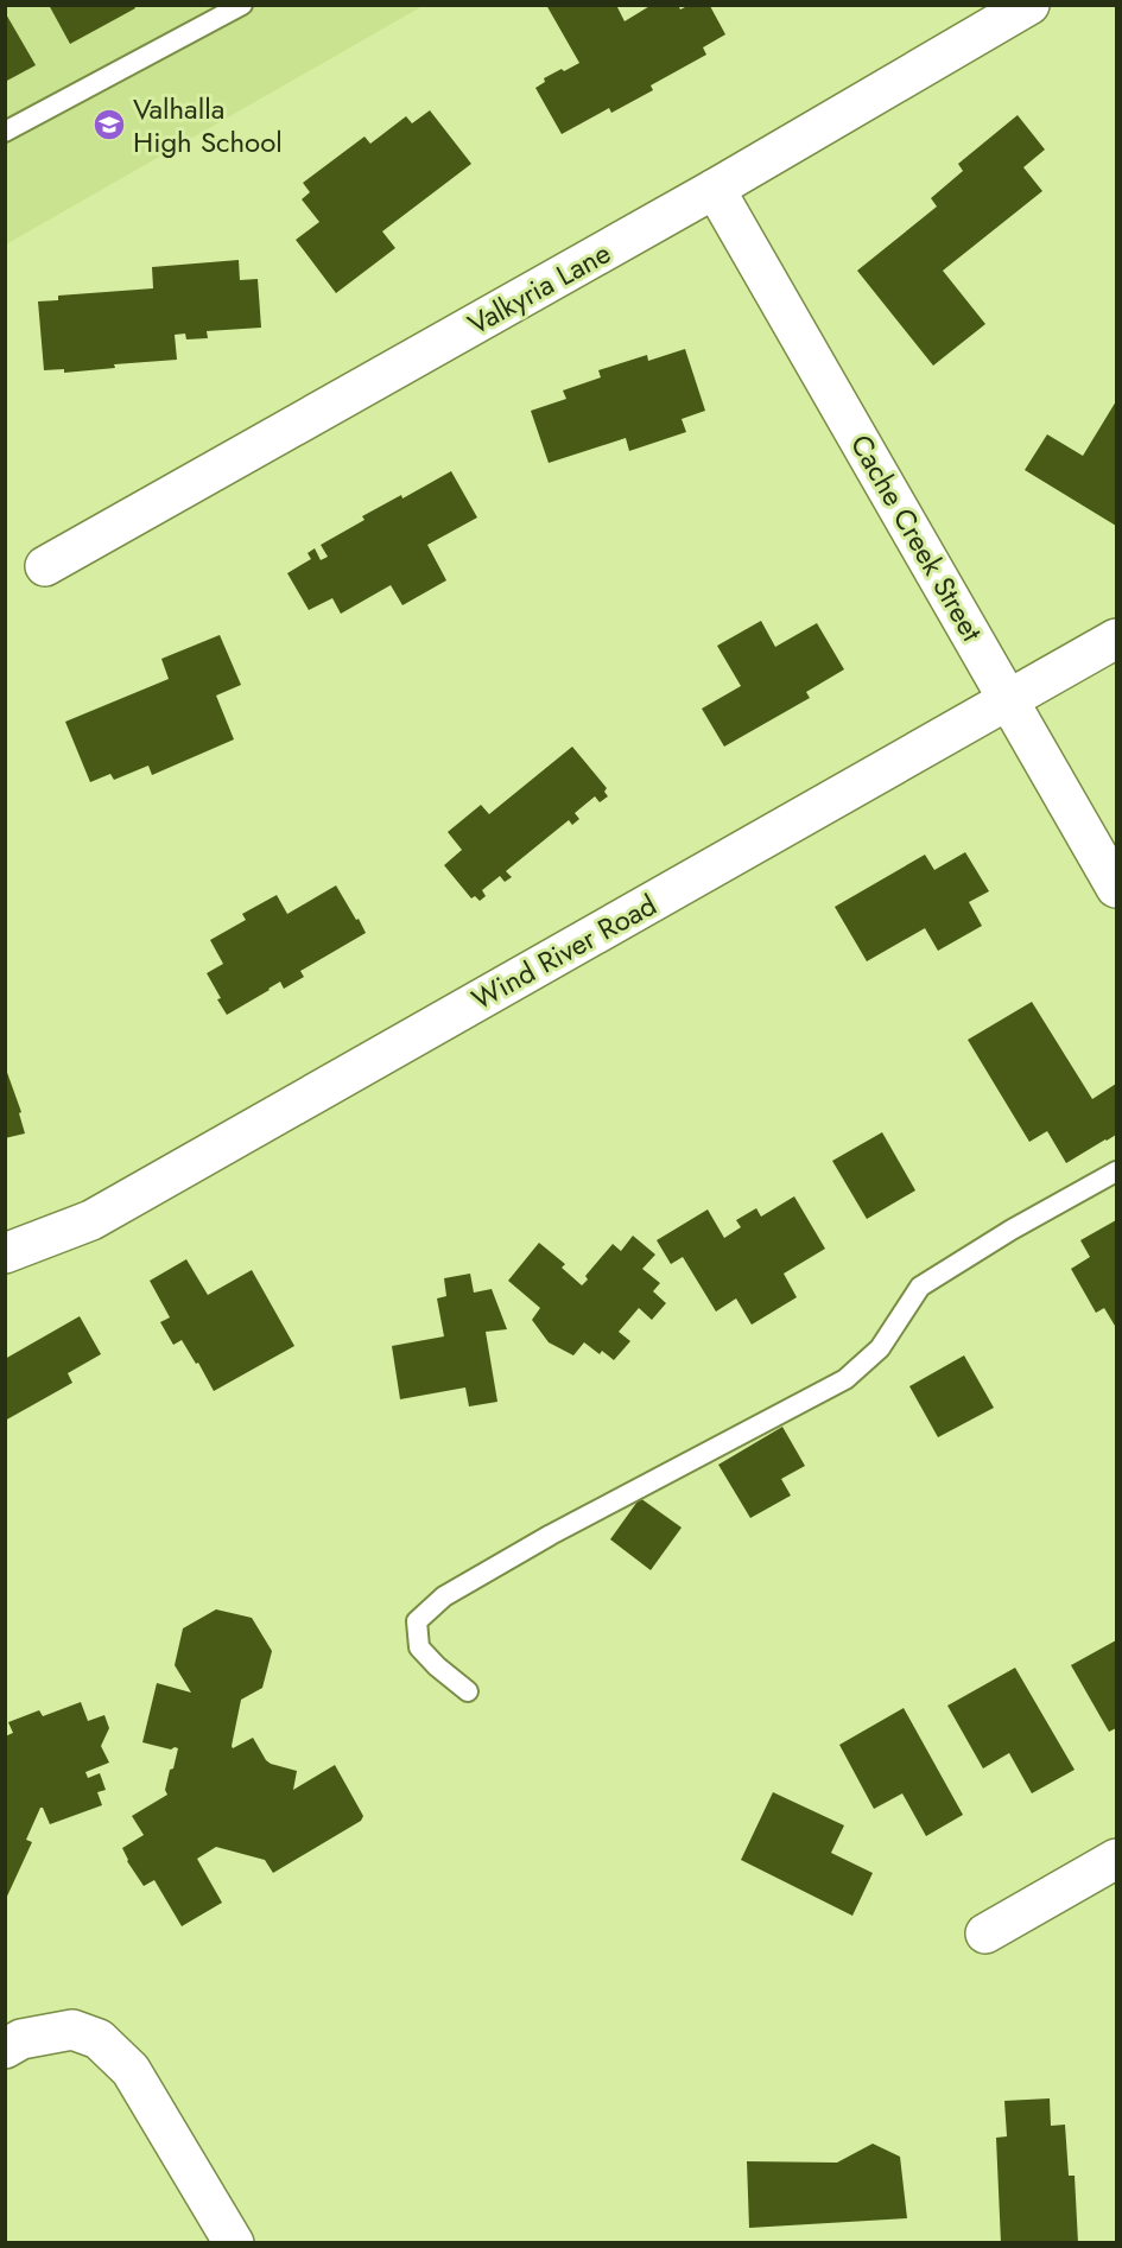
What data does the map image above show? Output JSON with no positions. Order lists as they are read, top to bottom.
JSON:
{
  "streets": {
    "street": ["Valkyria Lane", "Cache Creek Street", "Wind River Road"]
  },
  "crossings": [
    ["Valkyria Lane", "Cache Creek Street"],
    ["Cache Creek Street", "Wind River Road"]
  ],
  "places": {
    "school or university": ["Valhalla High School"]
  }
}
